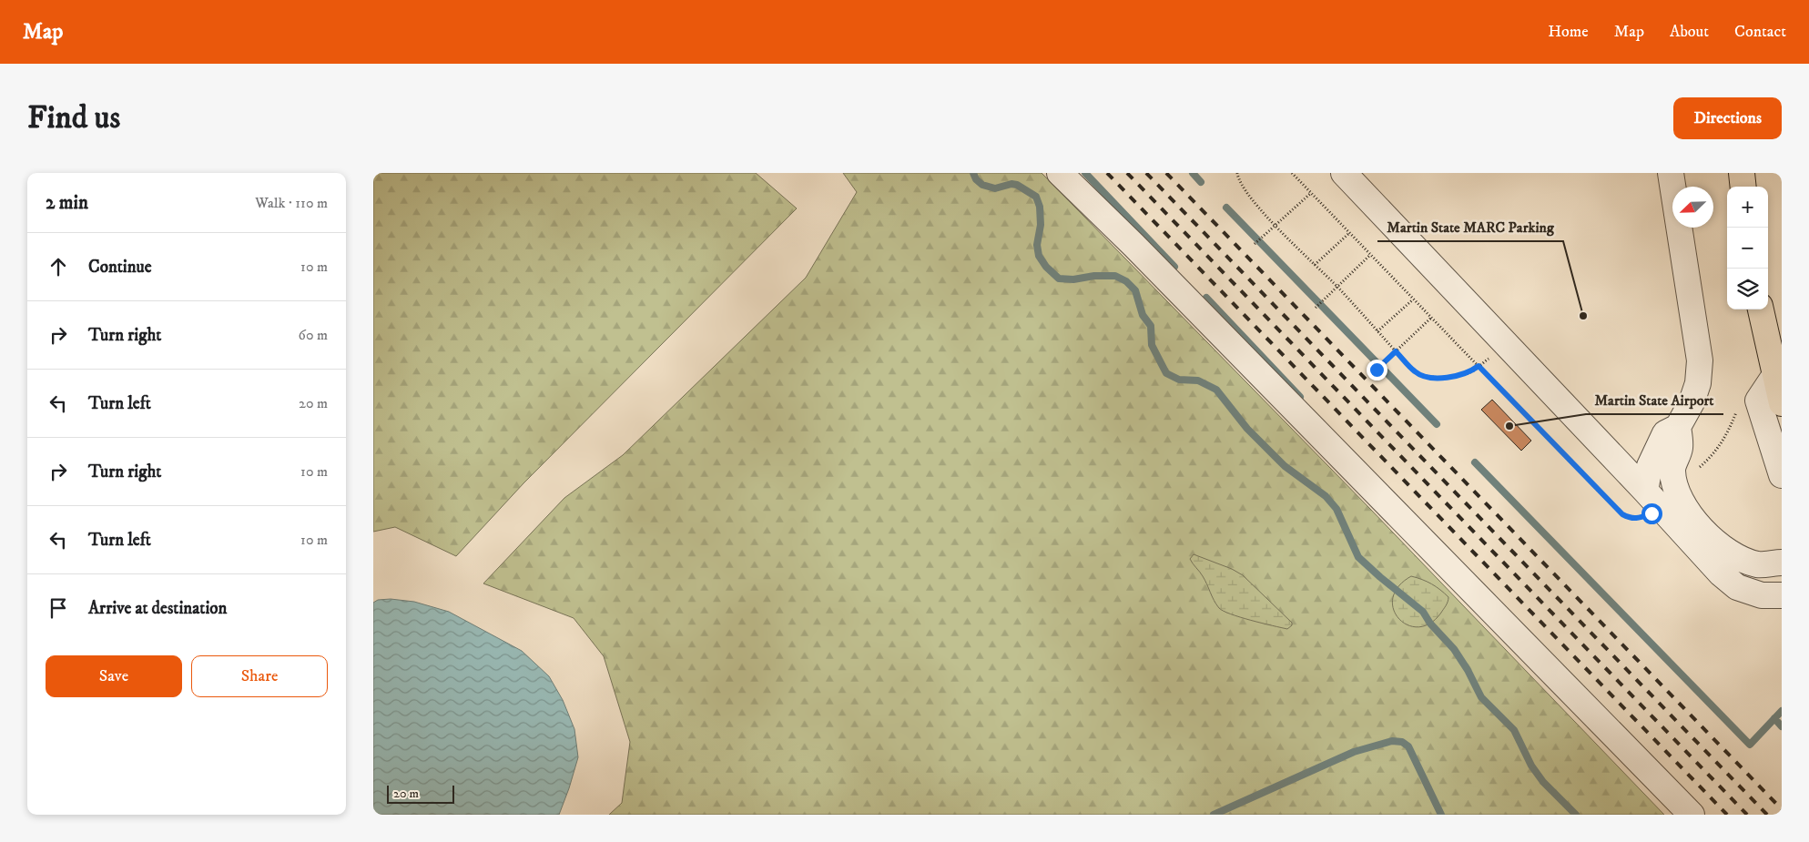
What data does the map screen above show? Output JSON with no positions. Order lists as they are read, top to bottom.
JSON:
{
  "places": ["Martin State MARC Parking", "Martin State Airport"],
  "scale_bar": "20 m",
  "north": "bottom left",
  "page": {
    "header": "Map",
    "nav": [
      "Home",
      "Map",
      "About",
      "Contact"
    ],
    "buttons": [
      "Directions",
      ["Save", "Share"]
    ],
    "title": "Find us",
    "heading": ["2 min", "Walk · 110 m"],
    "map_buttons": ["+", "−"],
    "list": [
      ["Continue", "10 m"],
      ["Turn right", "60 m"],
      ["Turn left", "20 m"],
      ["Turn right", "10 m"],
      ["Turn left", "10 m"],
      "Arrive at destination"
    ],
    "scale": "20 m"
  }
}
